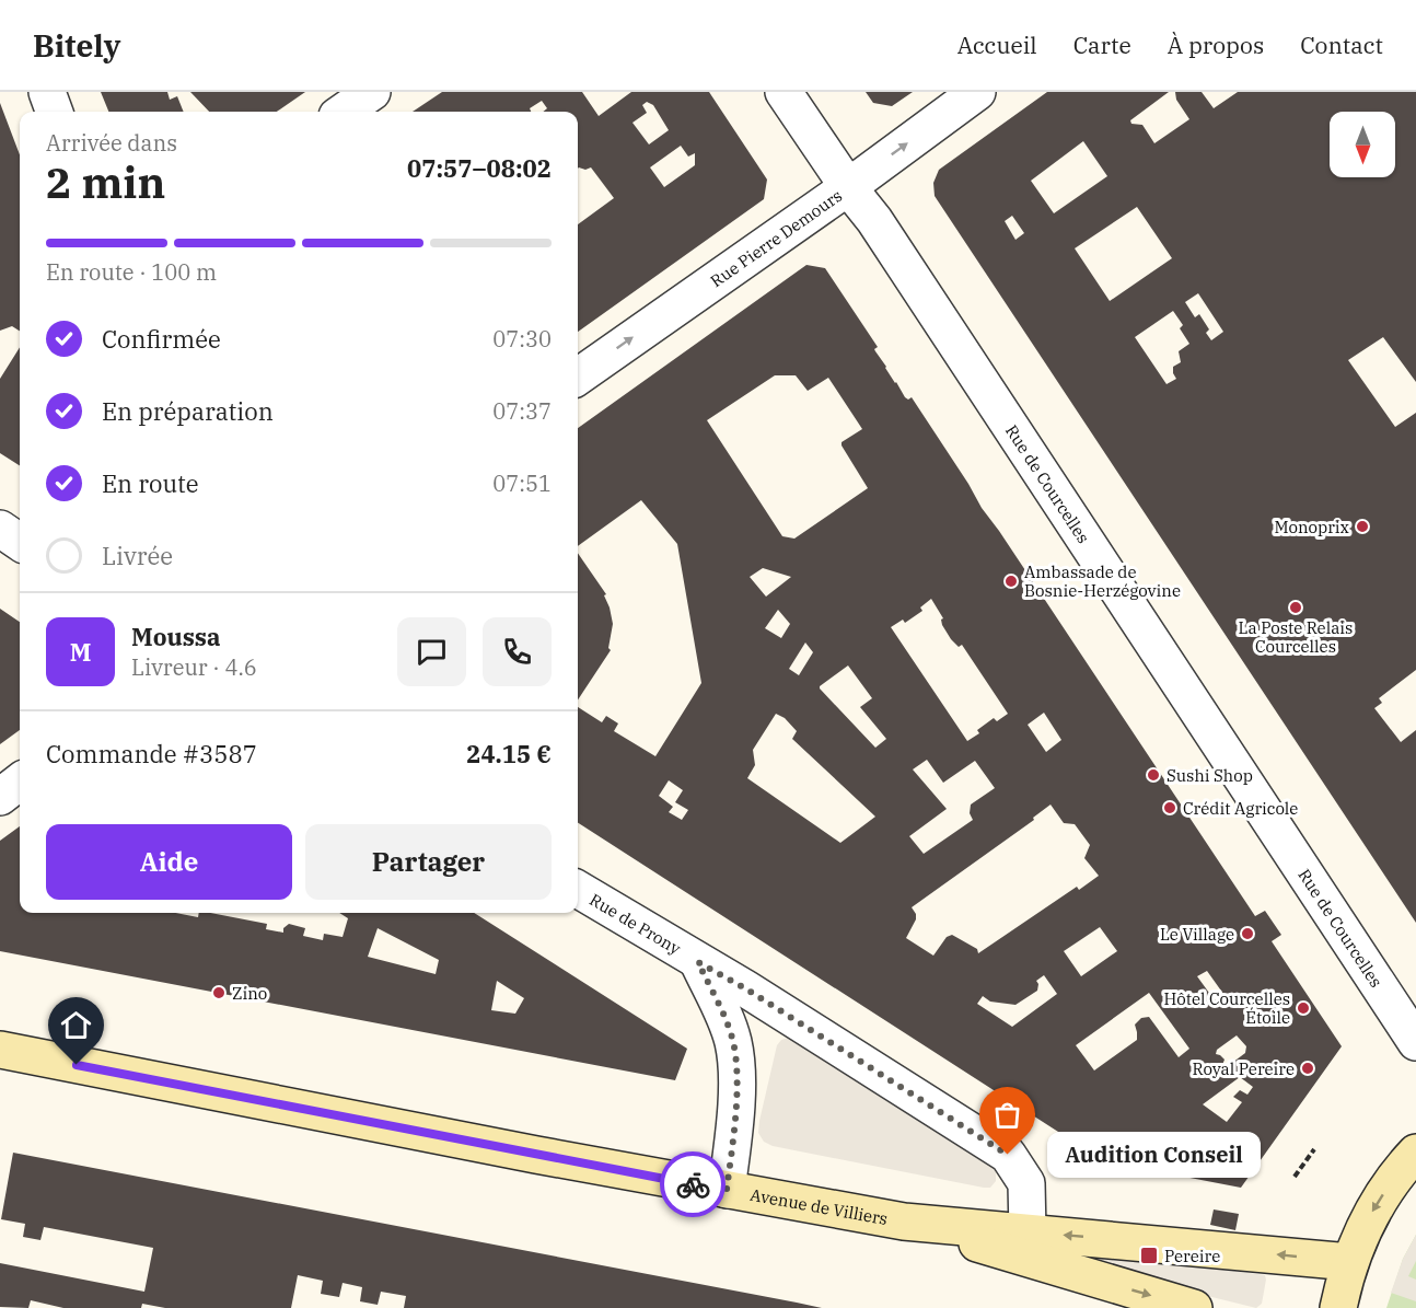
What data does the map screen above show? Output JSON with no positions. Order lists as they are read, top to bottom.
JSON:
{
  "streets": {
    "main road": ["Avenue de Villiers"],
    "street": ["Rue Pierre Demours", "Rue de Courcelles", "Rue de Prony"]
  },
  "crossings": [
    ["Rue Pierre Demours", "Rue de Courcelles"],
    ["Rue de Prony", "Avenue de Villiers"]
  ],
  "one_way": ["Rue Pierre Demours"],
  "places": {
    "other": [
      "Monoprix",
      "Ambassade de Bosnie-Herzégovine",
      "La Poste Relais Courcelles",
      "Sushi Shop",
      "Crédit Agricole",
      "Le Village",
      "Zino",
      "Hôtel Courcelles Étoile",
      "Royal Pereire",
      "Audition Conseil"
    ],
    "transit": ["Pereire"]
  },
  "north": "bottom",
  "page": {
    "header": "Bitely",
    "nav": [
      "Accueil",
      "Carte",
      "À propos",
      "Contact"
    ],
    "heading": ["2 min", "Arrivée dans", "07:57–08:02"],
    "panel": [
      "Moussa",
      "Livreur · 4.6",
      "Commande #3587",
      "24.15 €"
    ],
    "bar": "En route · 100 m",
    "list": [
      ["Confirmée", "07:30"],
      ["En préparation", "07:37"],
      ["En route", "07:51"],
      "Livrée"
    ],
    "round": "M",
    "buttons": ["Aide", "Partager"],
    "bubble": "Audition Conseil"
  }
}
